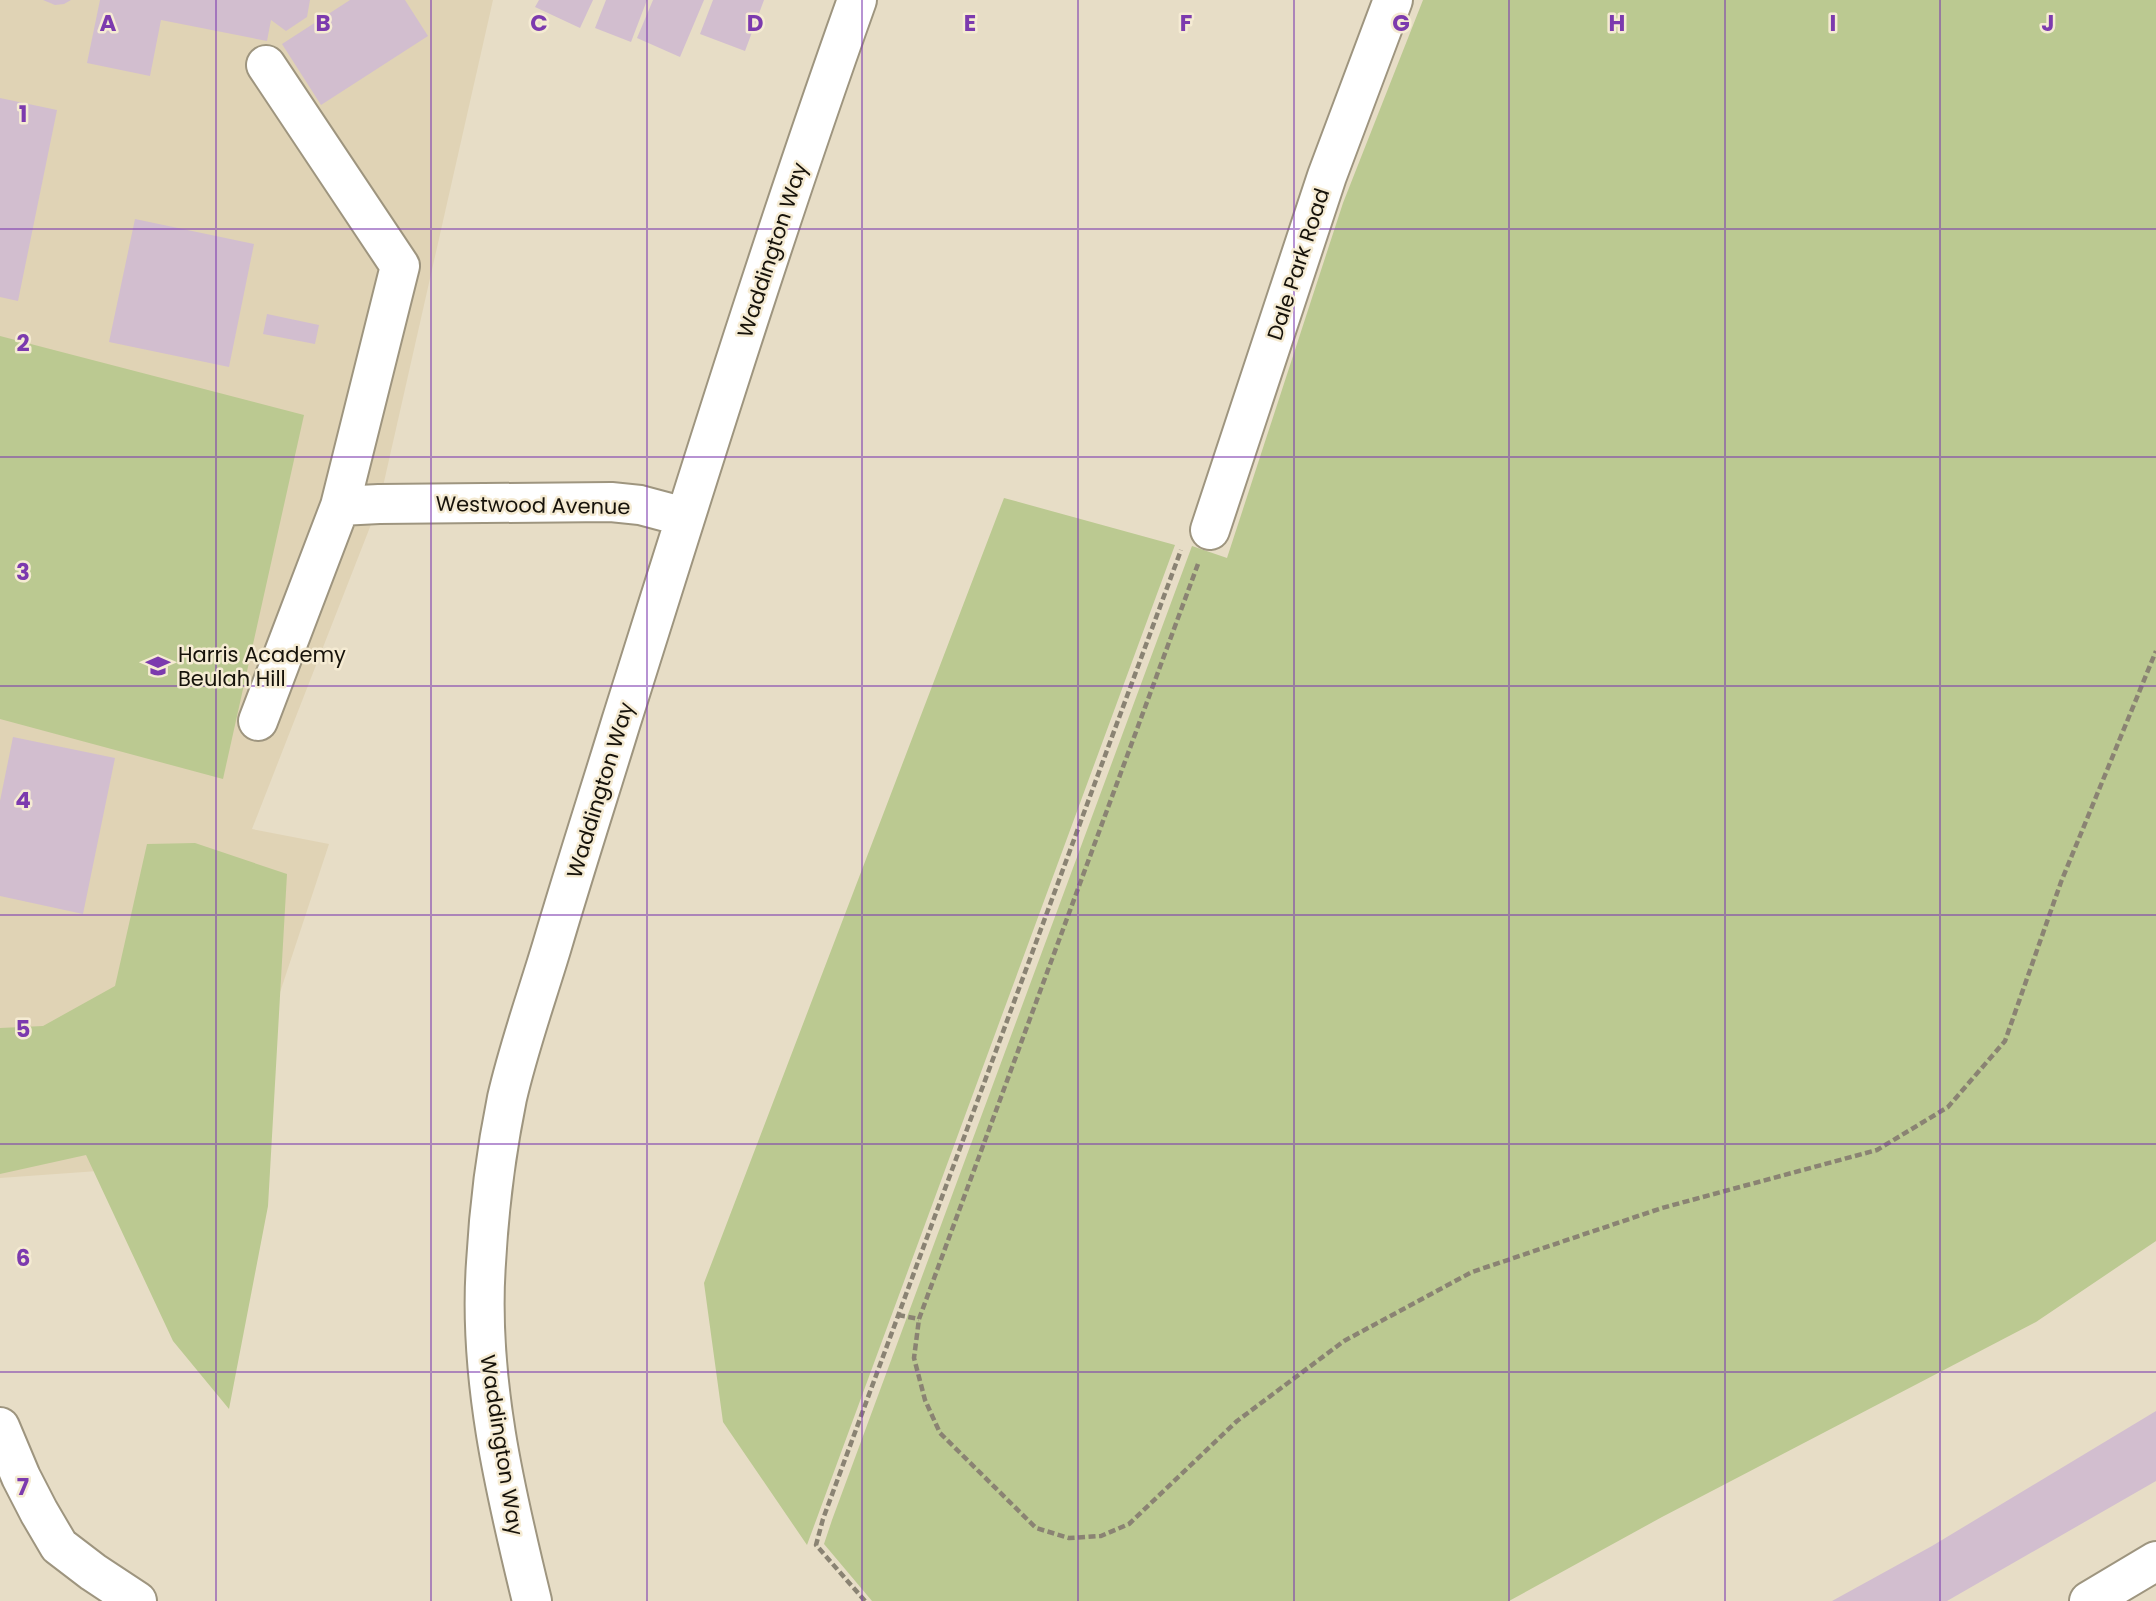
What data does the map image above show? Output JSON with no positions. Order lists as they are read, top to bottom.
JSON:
{
  "streets": {
    "street": ["Waddington Way", "Dale Park Road", "Westwood Avenue"]
  },
  "crossings": [
    ["Waddington Way", "Westwood Avenue"]
  ],
  "places": {
    "school or university": ["Harris Academy Beulah Hill"]
  },
  "grid": {
    "columns": [
      "A",
      "B",
      "C",
      "D",
      "E",
      "F",
      "G",
      "H",
      "I",
      "J"
    ],
    "rows": [
      "1",
      "2",
      "3",
      "4",
      "5",
      "6",
      "7"
    ]
  }
}
